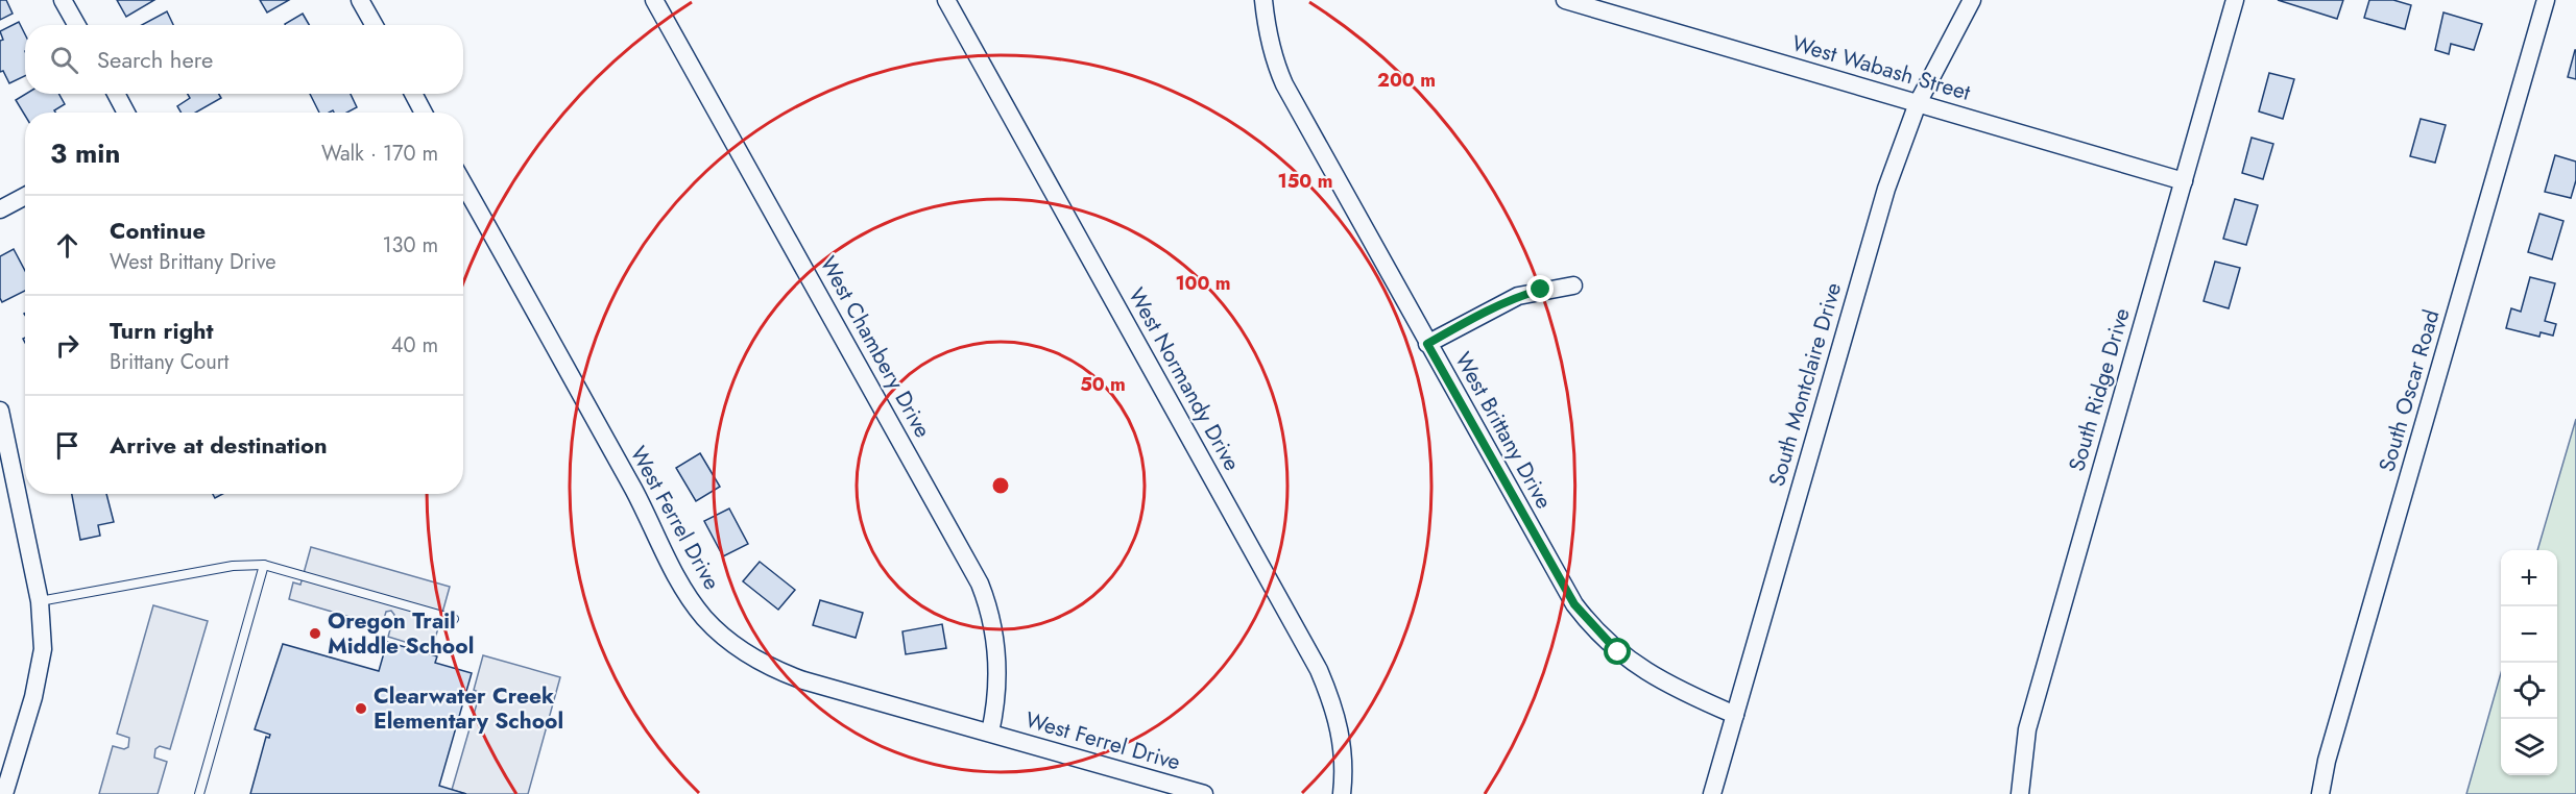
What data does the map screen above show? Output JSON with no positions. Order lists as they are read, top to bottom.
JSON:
{
  "streets": {
    "street": [
      "West Wabash Street",
      "West Chambery Drive",
      "West Normandy Drive",
      "South Montclaire Drive",
      "South Ridge Drive",
      "South Oscar Road",
      "West Brittany Drive",
      "West Ferrel Drive"
    ]
  },
  "crossings": [
    ["West Wabash Street", "South Montclaire Drive"],
    ["West Wabash Street", "South Ridge Drive"],
    ["West Chambery Drive", "West Ferrel Drive"],
    ["South Montclaire Drive", "West Brittany Drive"]
  ],
  "places": ["Oregon Trail Middle School", "Clearwater Creek Elementary School"],
  "page": {
    "search": "Search here",
    "heading": ["3 min", "Walk · 170 m"],
    "list": [
      ["Continue", "West Brittany Drive", "130 m"],
      ["Turn right", "Brittany Court", "40 m"],
      "Arrive at destination"
    ],
    "map_buttons": ["+", "−"]
  },
  "rings": [
    "200 m",
    "150 m",
    "100 m",
    "50 m"
  ]
}
